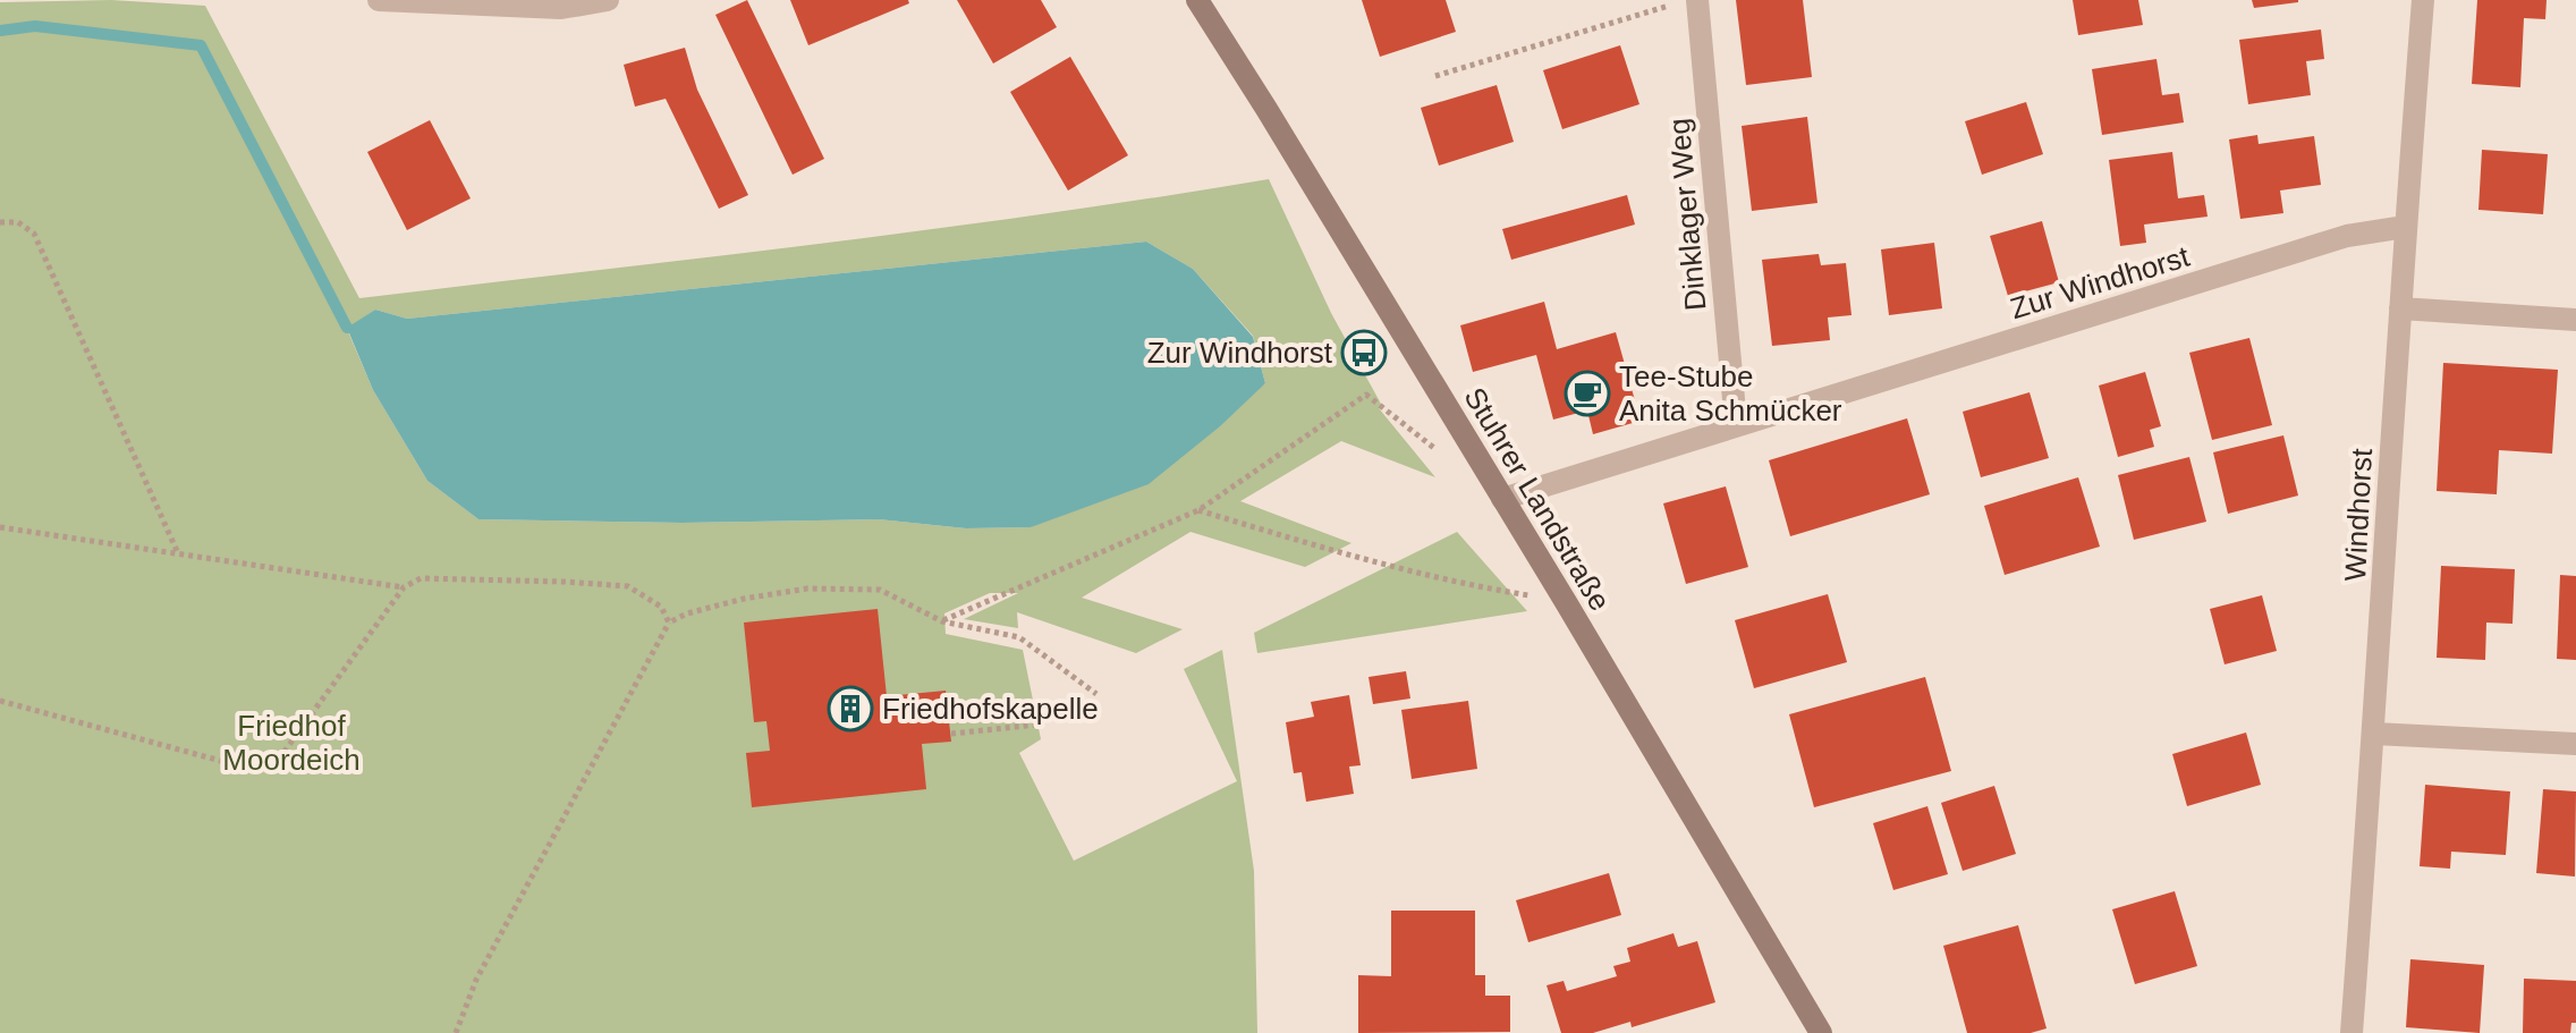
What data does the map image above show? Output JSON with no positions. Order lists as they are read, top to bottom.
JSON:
{
  "streets": {
    "main road": ["Stuhrer Landstraße"],
    "street": ["Dinklager Weg", "Zur Windhorst", "Windhorst"]
  },
  "crossings": [
    ["Dinklager Weg", "Zur Windhorst"],
    ["Zur Windhorst", "Stuhrer Landstraße"],
    ["Zur Windhorst", "Windhorst"]
  ],
  "parks": ["Friedhof Moordeich"],
  "places": {
    "bus stop": ["Zur Windhorst"],
    "cafe": ["Tee-Stube Anita Schmücker"],
    "building": ["Friedhofskapelle"]
  }
}
